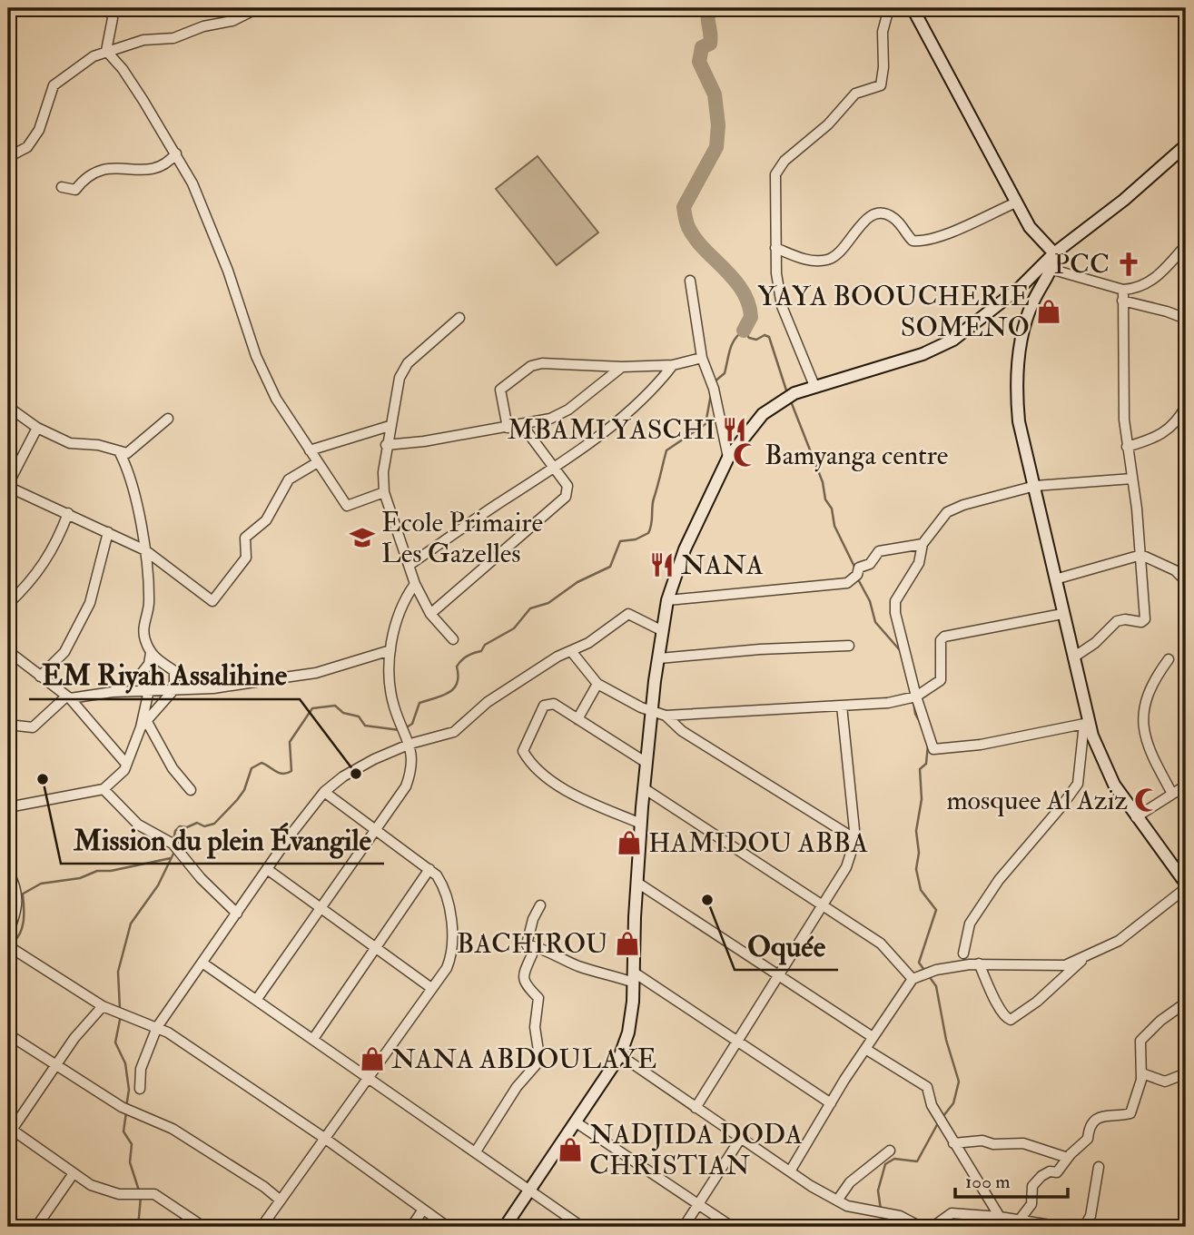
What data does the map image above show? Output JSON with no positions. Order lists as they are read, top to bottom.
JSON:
{
  "places": {
    "church": ["PCC"],
    "shop": [
      "YAYA BOOUCHERIE SOMENO",
      "HAMIDOU ABBA",
      "BACHIROU",
      "NANA ABDOULAYE",
      "NADJIDA DODA CHRISTIAN"
    ],
    "restaurant": ["MBAMI YASCHI", "NANA"],
    "mosque": ["Bamyanga centre", "mosquee Al Aziz"],
    "school or university": ["Ecole Primaire Les Gazelles"],
    "other": ["EM Riyah Assalihine", "Mission du plein Évangile", "Oquée"]
  },
  "scale_bar": "100 m"
}
